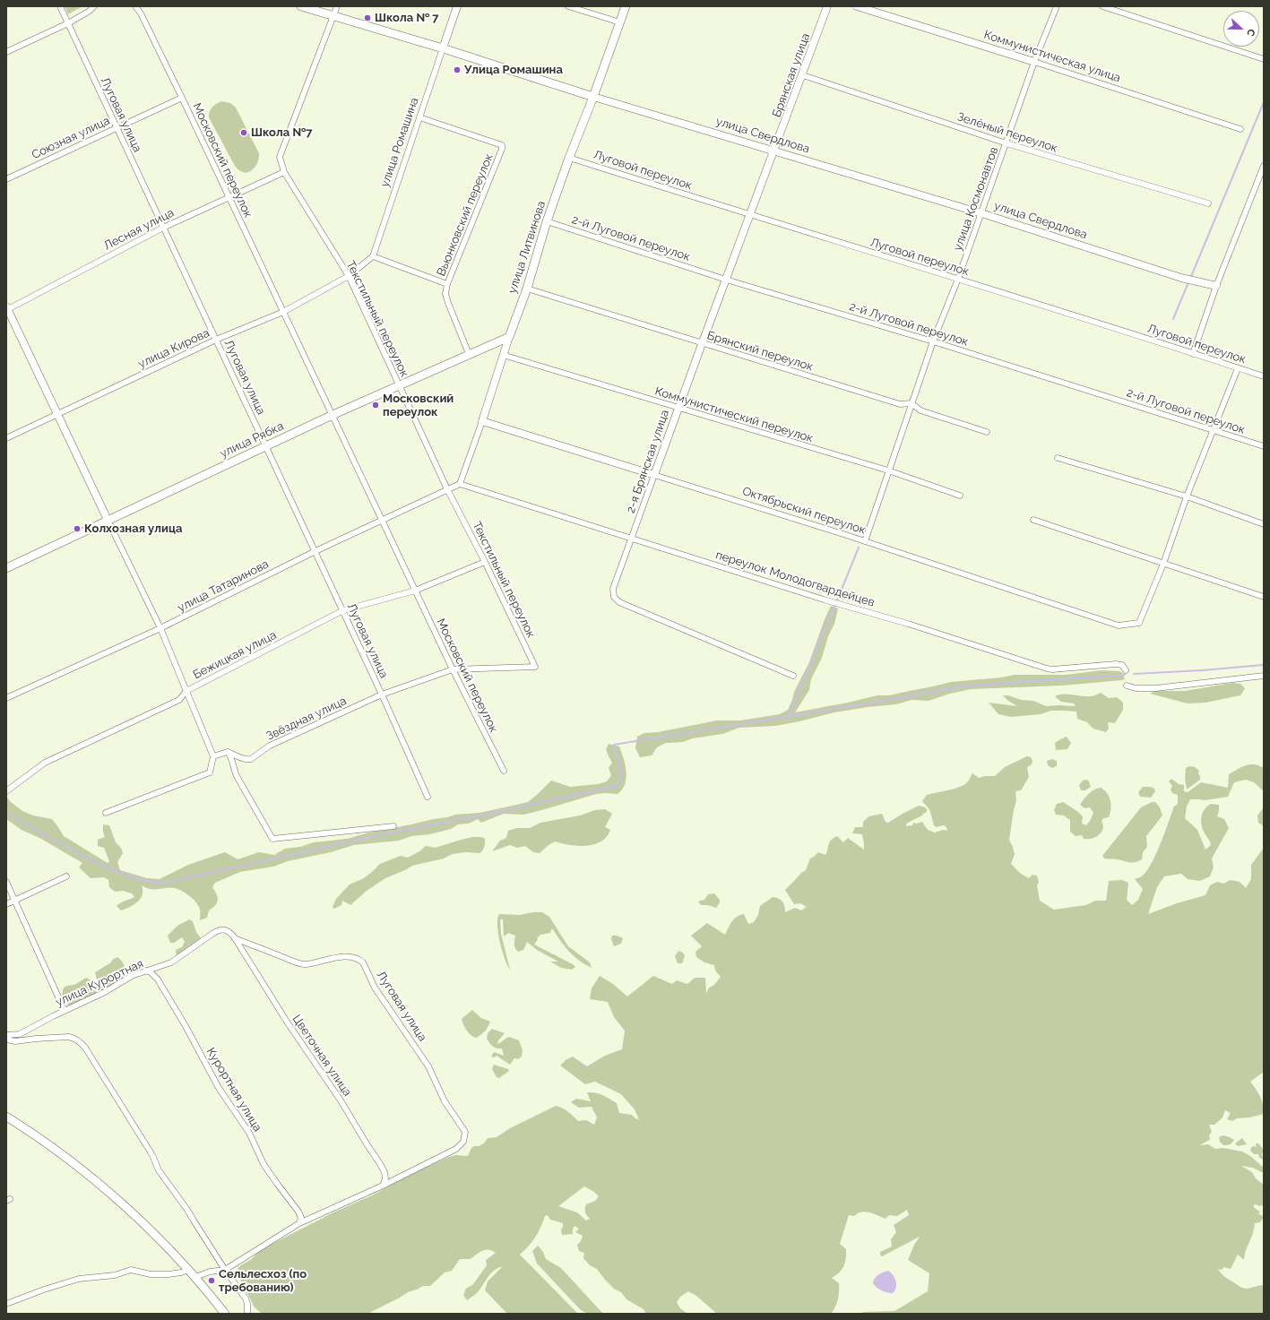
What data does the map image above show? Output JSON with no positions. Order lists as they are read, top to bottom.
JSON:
{
  "streets": {
    "main road": ["улица Свердлова", "улица Литвинова", "улица Рябка"],
    "street": [
      "Коммунистическая улица",
      "Брянская улица",
      "Луговая улица",
      "Зелёный переулок",
      "Союзная улица",
      "улица Ромашина",
      "Московский переулок",
      "Луговой переулок",
      "улица Космонавтов",
      "Вьюнковский переулок",
      "Лесная улица",
      "2-й Луговой переулок",
      "Текстильный переулок",
      "улица Кирова",
      "Брянский переулок",
      "Коммунистический переулок",
      "2-я Брянская улица",
      "Октябрьский переулок",
      "переулок Молодогвардейцев",
      "улица Татаринова",
      "Бежицкая улица",
      "Звёздная улица",
      "улица Курортная",
      "Цветочная улица",
      "Курортная улица"
    ]
  },
  "crossings": [
    ["Коммунистическая улица", "улица Космонавтов"],
    ["Брянская улица", "Зелёный переулок"],
    ["Брянская улица", "улица Свердлова"],
    ["Брянская улица", "2-я Брянская улица"],
    ["Луговая улица", "Союзная улица"],
    ["Луговая улица", "Лесная улица"],
    ["Луговая улица", "улица Кирова"],
    ["Луговая улица", "улица Рябка"],
    ["Луговая улица", "улица Татаринова"],
    ["Луговая улица", "Бежицкая улица"],
    ["Луговая улица", "Звёздная улица"],
    ["Луговая улица", "улица Курортная"],
    ["Луговая улица", "Цветочная улица"],
    ["Зелёный переулок", "улица Космонавтов"],
    ["улица Свердлова", "улица Ромашина"],
    ["улица Свердлова", "улица Космонавтов"],
    ["улица Свердлова", "улица Литвинова"],
    ["улица Свердлова", "Текстильный переулок"],
    ["улица Свердлова", "2-я Брянская улица"],
    ["Союзная улица", "Московский переулок"],
    ["улица Ромашина", "Вьюнковский переулок"],
    ["Московский переулок", "Лесная улица"],
    ["Московский переулок", "улица Кирова"],
    ["Московский переулок", "улица Рябка"],
    ["Московский переулок", "улица Татаринова"],
    ["Московский переулок", "Бежицкая улица"],
    ["Московский переулок", "Звёздная улица"],
    ["Луговой переулок", "улица Космонавтов"],
    ["Луговой переулок", "улица Литвинова"],
    ["Луговой переулок", "2-я Брянская улица"],
    ["улица Космонавтов", "2-й Луговой переулок"],
    ["улица Космонавтов", "Брянский переулок"],
    ["улица Космонавтов", "Коммунистический переулок"],
    ["улица Космонавтов", "Октябрьский переулок"],
    ["Вьюнковский переулок", "улица Рябка"],
    ["Лесная улица", "Текстильный переулок"],
    ["2-й Луговой переулок", "улица Литвинова"],
    ["2-й Луговой переулок", "2-я Брянская улица"],
    ["улица Литвинова", "Брянский переулок"],
    ["улица Литвинова", "Коммунистический переулок"],
    ["улица Литвинова", "улица Рябка"],
    ["улица Литвинова", "Октябрьский переулок"],
    ["улица Литвинова", "переулок Молодогвардейцев"],
    ["Текстильный переулок", "улица Кирова"],
    ["Текстильный переулок", "улица Рябка"],
    ["Текстильный переулок", "улица Татаринова"],
    ["Текстильный переулок", "Бежицкая улица"],
    ["Текстильный переулок", "Звёздная улица"],
    ["Брянский переулок", "2-я Брянская улица"],
    ["Коммунистический переулок", "2-я Брянская улица"],
    ["2-я Брянская улица", "Октябрьский переулок"],
    ["2-я Брянская улица", "переулок Молодогвардейцев"],
    ["улица Курортная", "Цветочная улица"],
    ["улица Курортная", "Курортная улица"]
  ],
  "places": [
    "Школа № 7",
    "Улица Ромашина",
    "Школа №7",
    "Московский переулок",
    "Колхозная улица",
    "Сельлесхоз (по требованию)"
  ],
  "north": "right"
}
